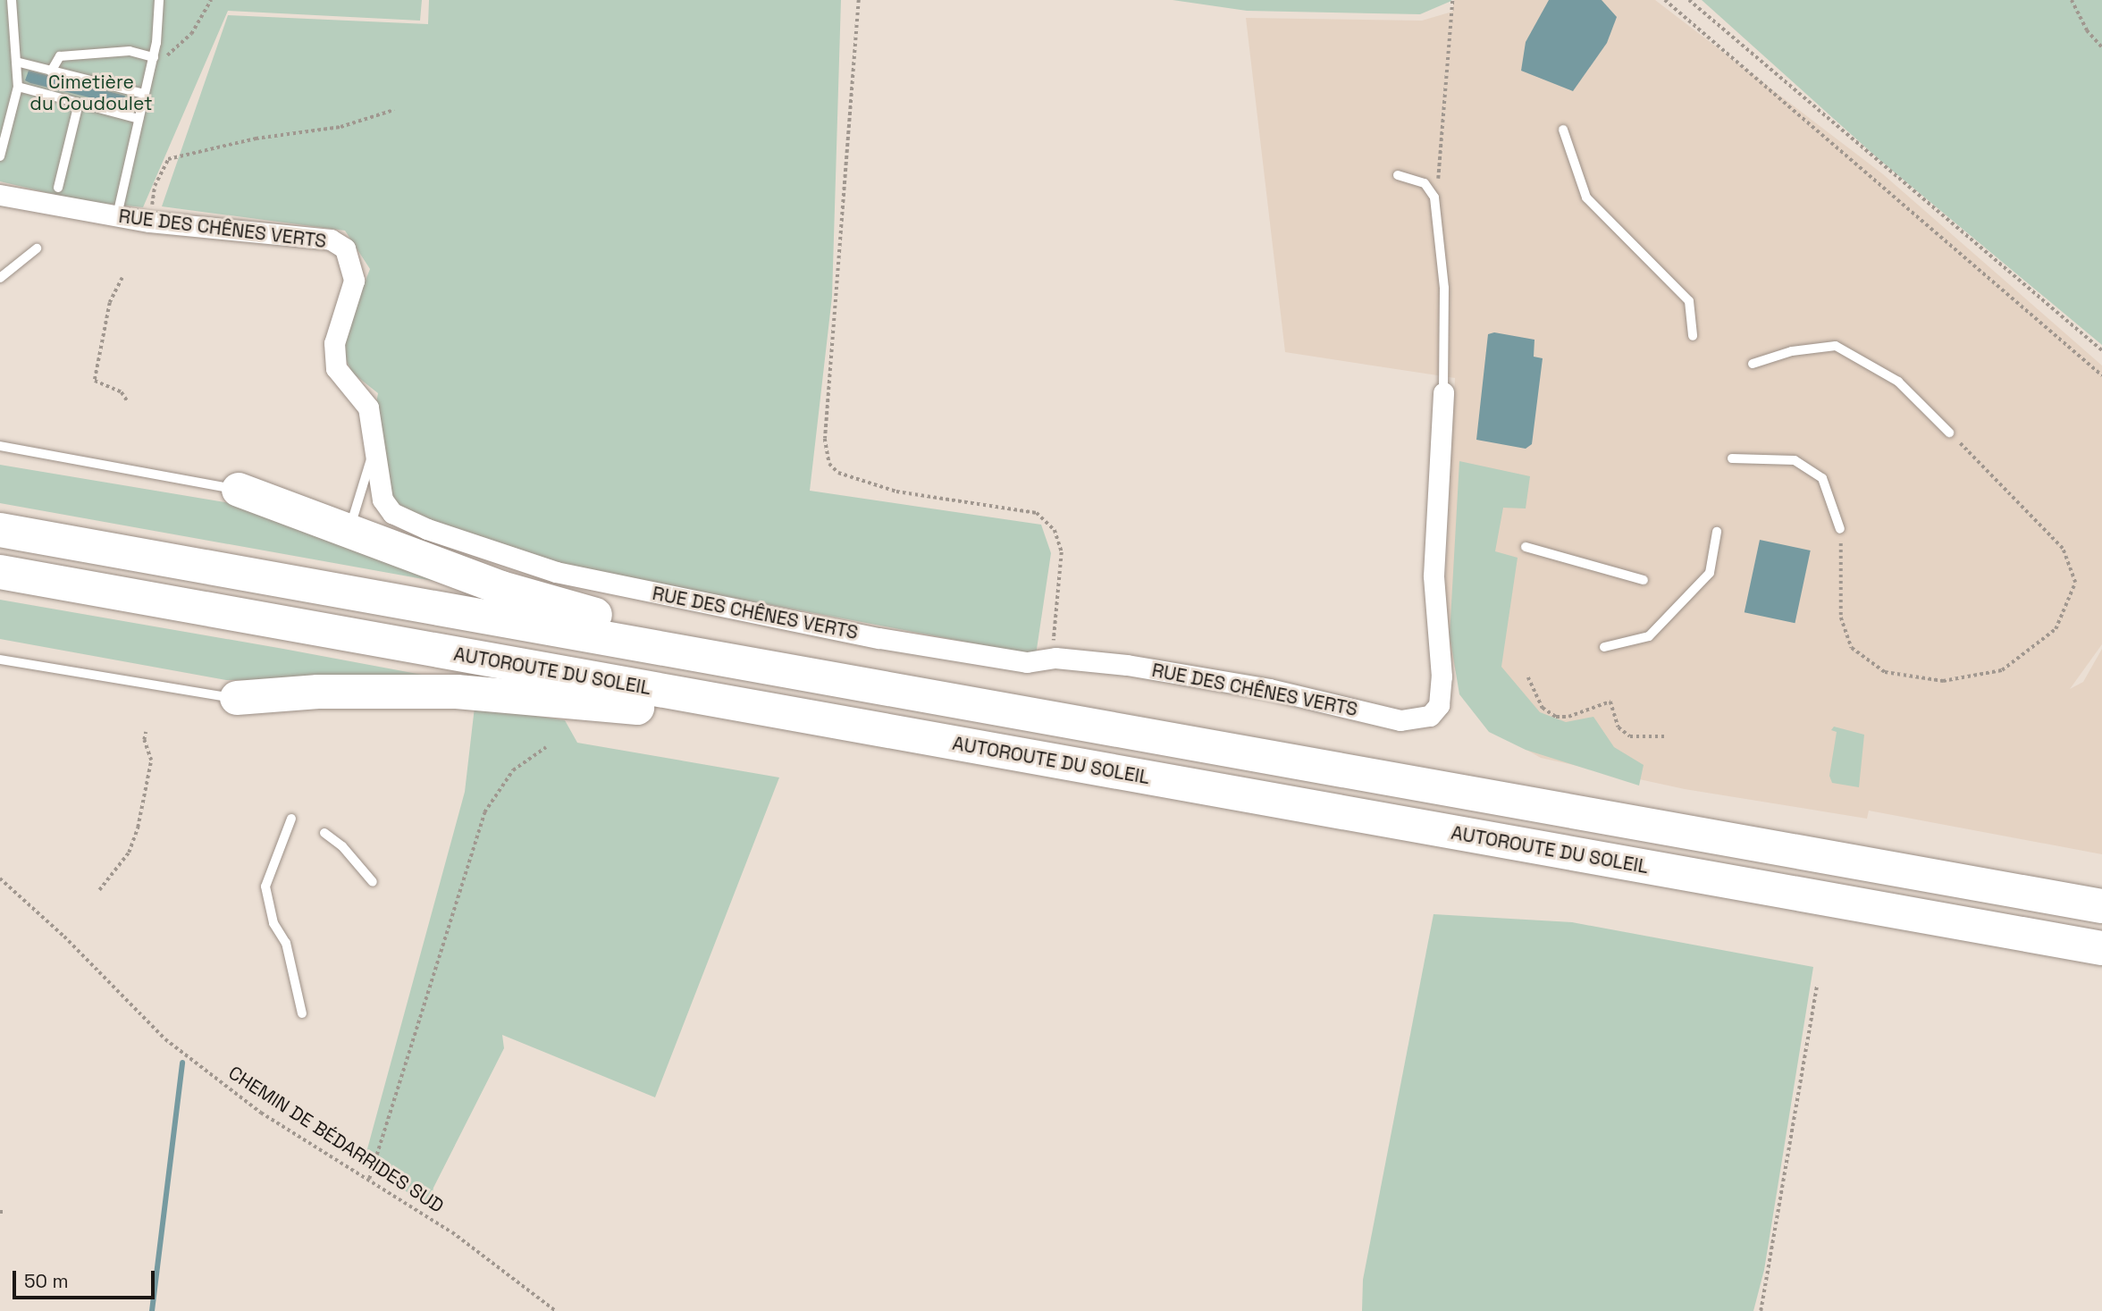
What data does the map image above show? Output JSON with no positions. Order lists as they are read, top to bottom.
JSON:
{
  "streets": {
    "highway": ["AUTOROUTE DU SOLEIL"],
    "street": ["RUE DES CHÊNES VERTS"],
    "path": ["CHEMIN DE BÉDARRIDES SUD"]
  },
  "parks": ["Cimetière du Coudoulet"],
  "scale_bar": "50 m"
}
